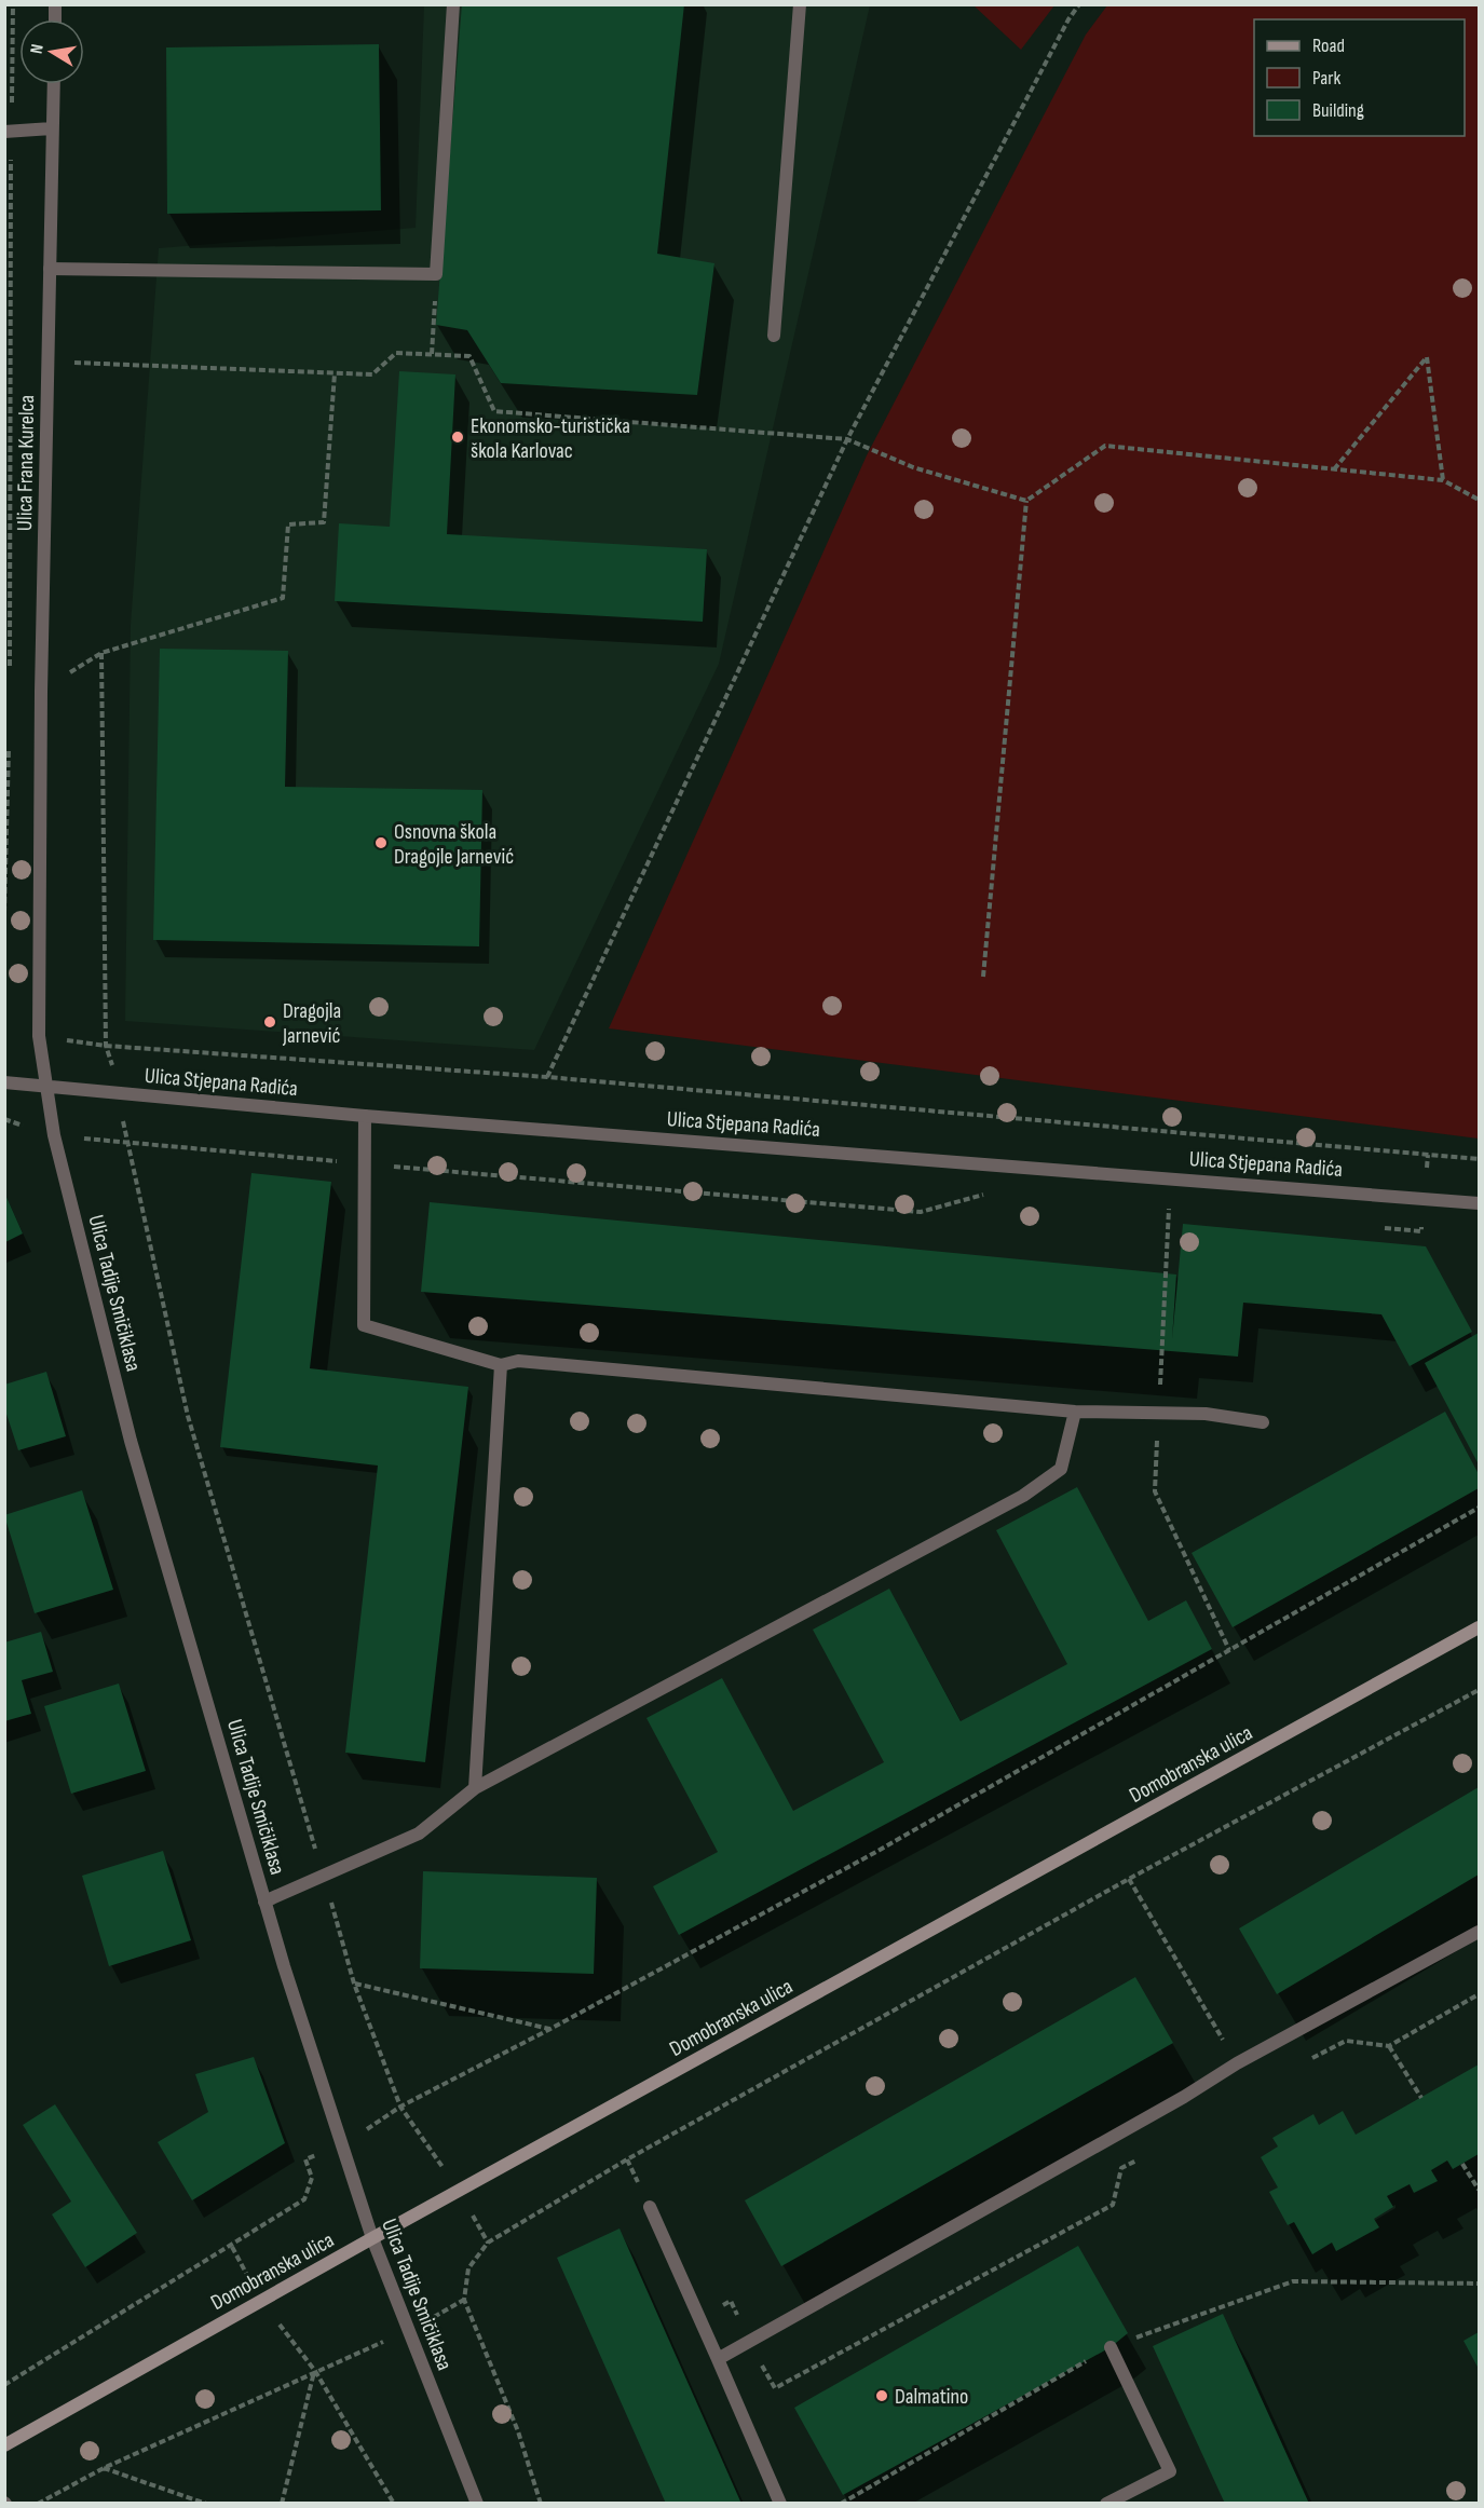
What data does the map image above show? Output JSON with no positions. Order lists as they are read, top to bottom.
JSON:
{
  "streets": {
    "main road": ["Domobranska ulica"],
    "street": ["Ulica Frana Kurelca", "Ulica Stjepana Radića", "Ulica Tadije Smičiklasa"]
  },
  "crossings": [
    ["Ulica Frana Kurelca", "Ulica Stjepana Radića"],
    ["Ulica Frana Kurelca", "Ulica Tadije Smičiklasa"],
    ["Ulica Stjepana Radića", "Ulica Tadije Smičiklasa"],
    ["Ulica Tadije Smičiklasa", "Domobranska ulica"]
  ],
  "places": [
    "Ekonomsko-turistička škola Karlovac",
    "Osnovna škola Dragojle Jarnević",
    "Dragojla Jarnević",
    "Dalmatino"
  ],
  "legend": ["Road", "Park", "Building"],
  "north": "left"
}
